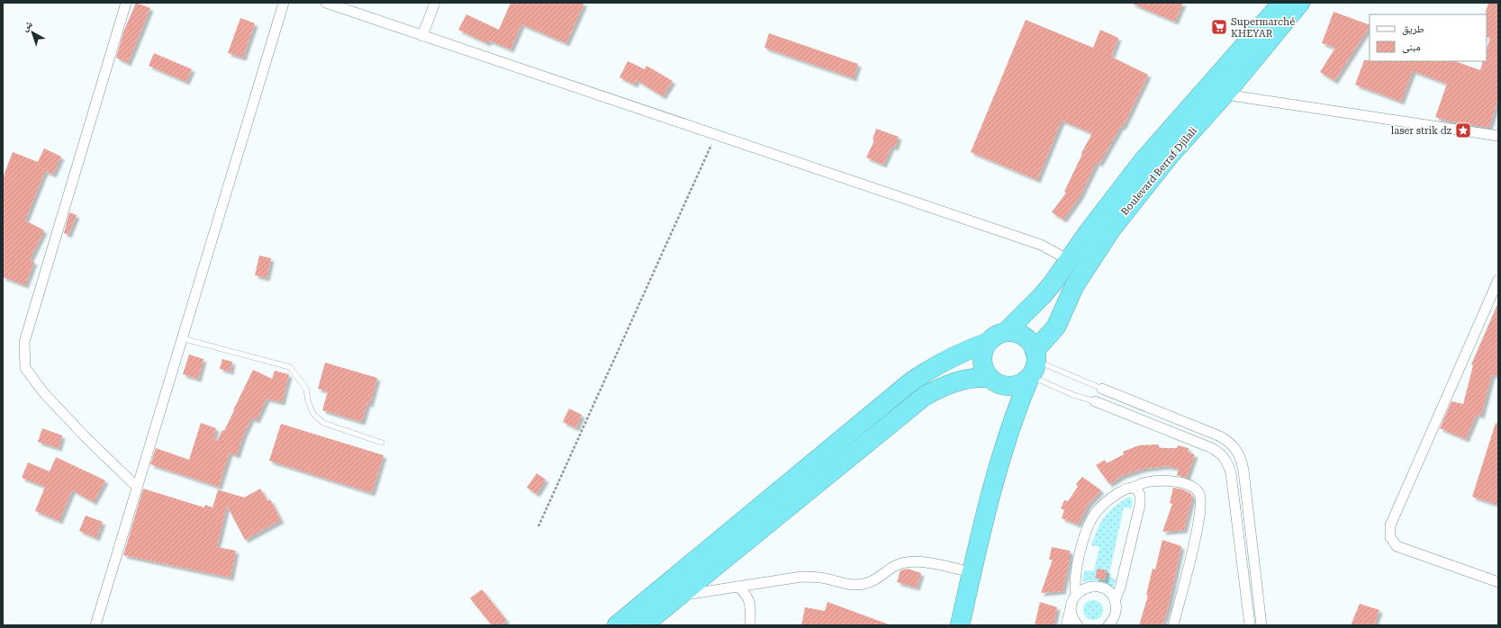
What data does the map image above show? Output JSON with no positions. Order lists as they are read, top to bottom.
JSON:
{
  "streets": {
    "highway": ["Boulevard Berraf Djilali"]
  },
  "places": {
    "supermarket": ["Supermarché KHEYAR"],
    "place": ["laser strik dz"]
  },
  "legend": ["طريق", "مبنى"],
  "north": "top left"
}
